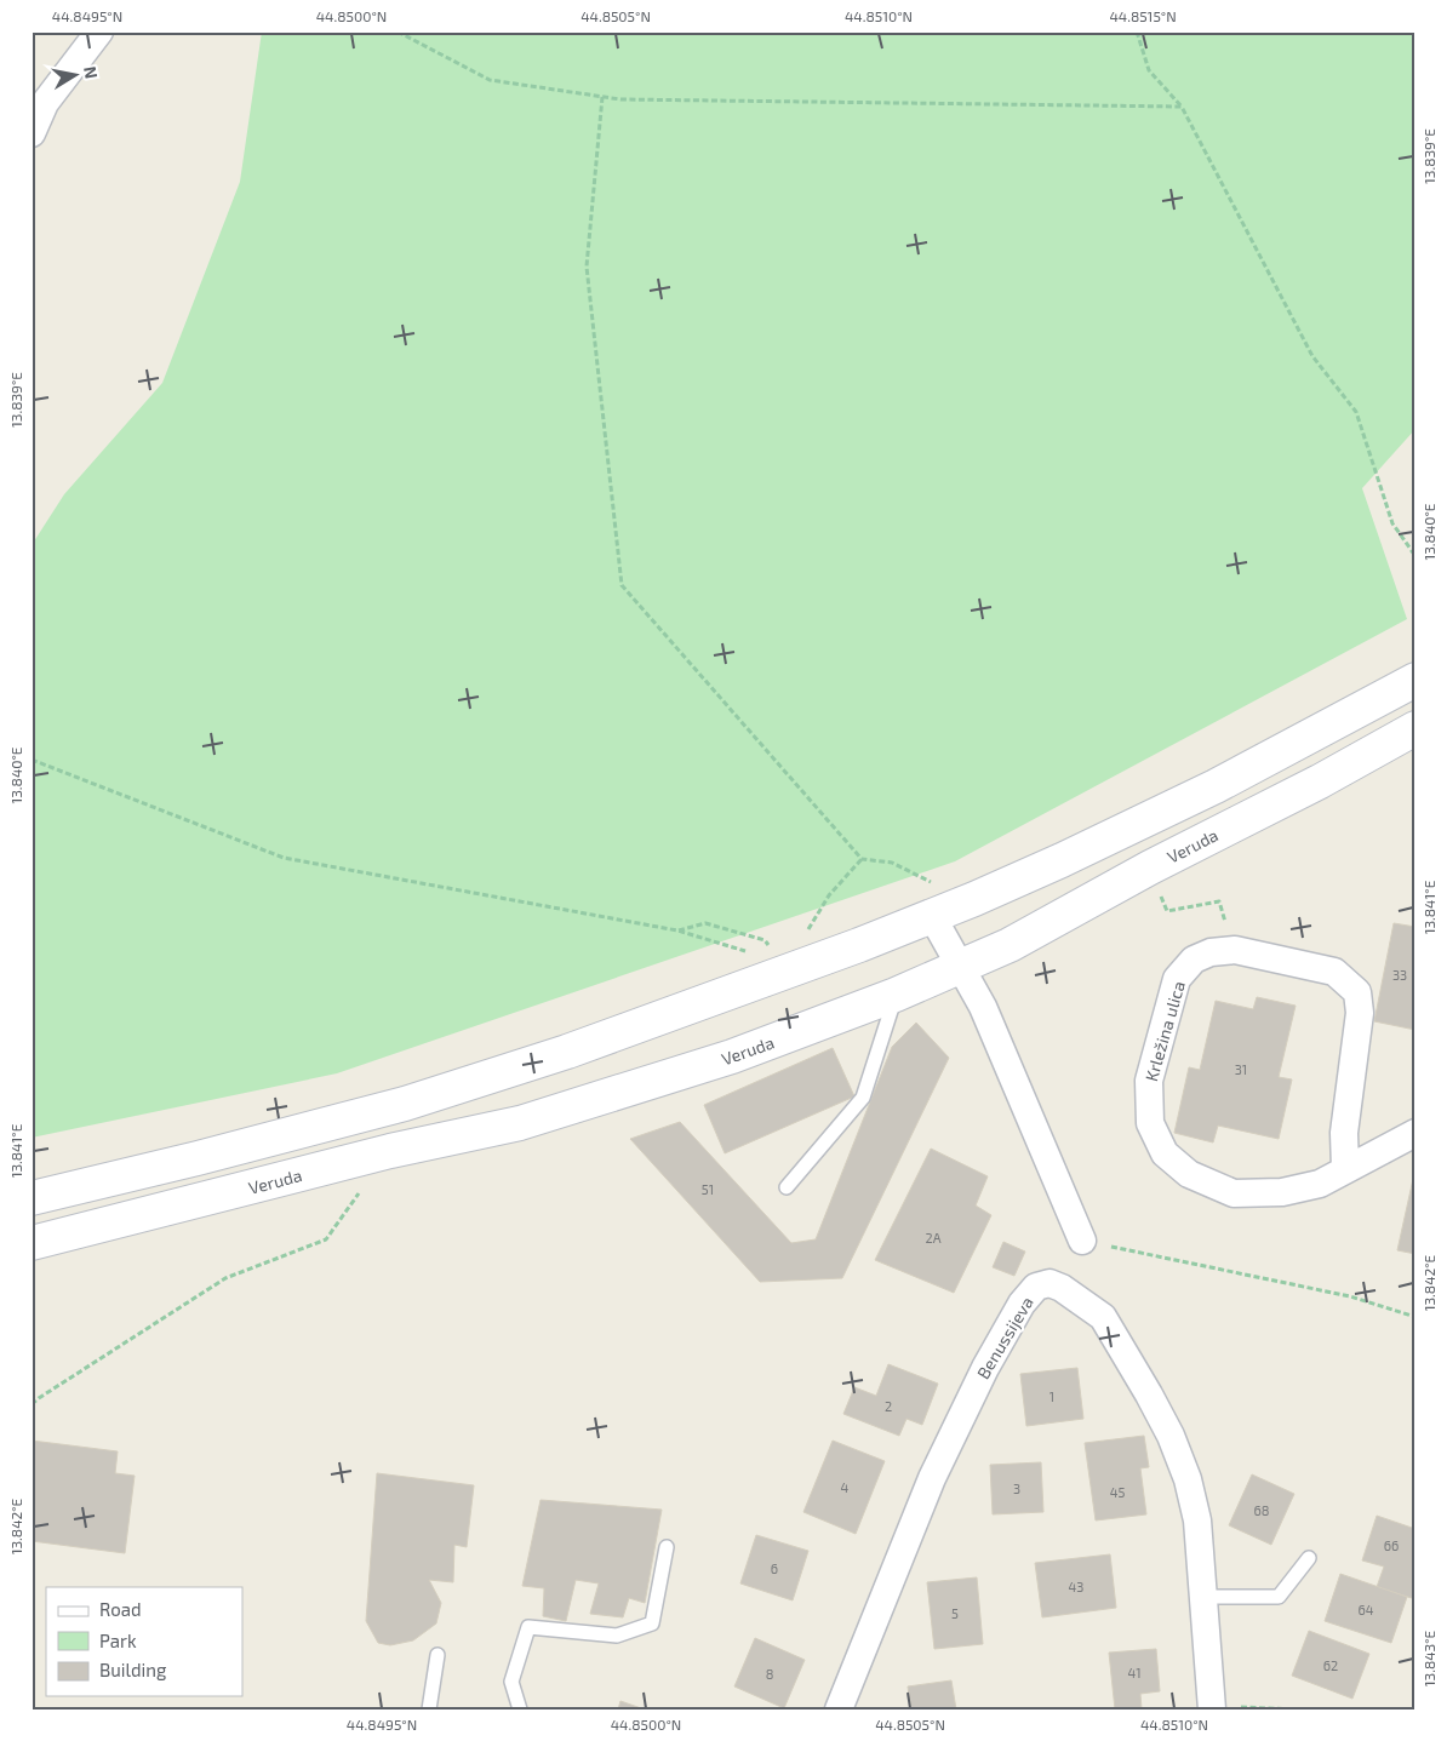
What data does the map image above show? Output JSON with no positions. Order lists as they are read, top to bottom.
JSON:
{
  "streets": {
    "main road": ["Veruda"],
    "street": ["Krležina ulica", "Benussijeva"]
  },
  "house_numbers": [
    "33",
    "31",
    "51",
    "2A",
    "1",
    "2",
    "4",
    "3",
    "45",
    "68",
    "66",
    "6",
    "43",
    "64",
    "5",
    "62",
    "41",
    "8"
  ],
  "legend": ["Road", "Park", "Building"],
  "north": "right",
  "coordinates": [
    "44.8495°N",
    "44.8500°N",
    "44.8505°N",
    "44.8510°N",
    "44.8515°N",
    "13.839°E",
    "13.840°E",
    "13.841°E",
    "13.842°E",
    "13.843°E"
  ]
}
